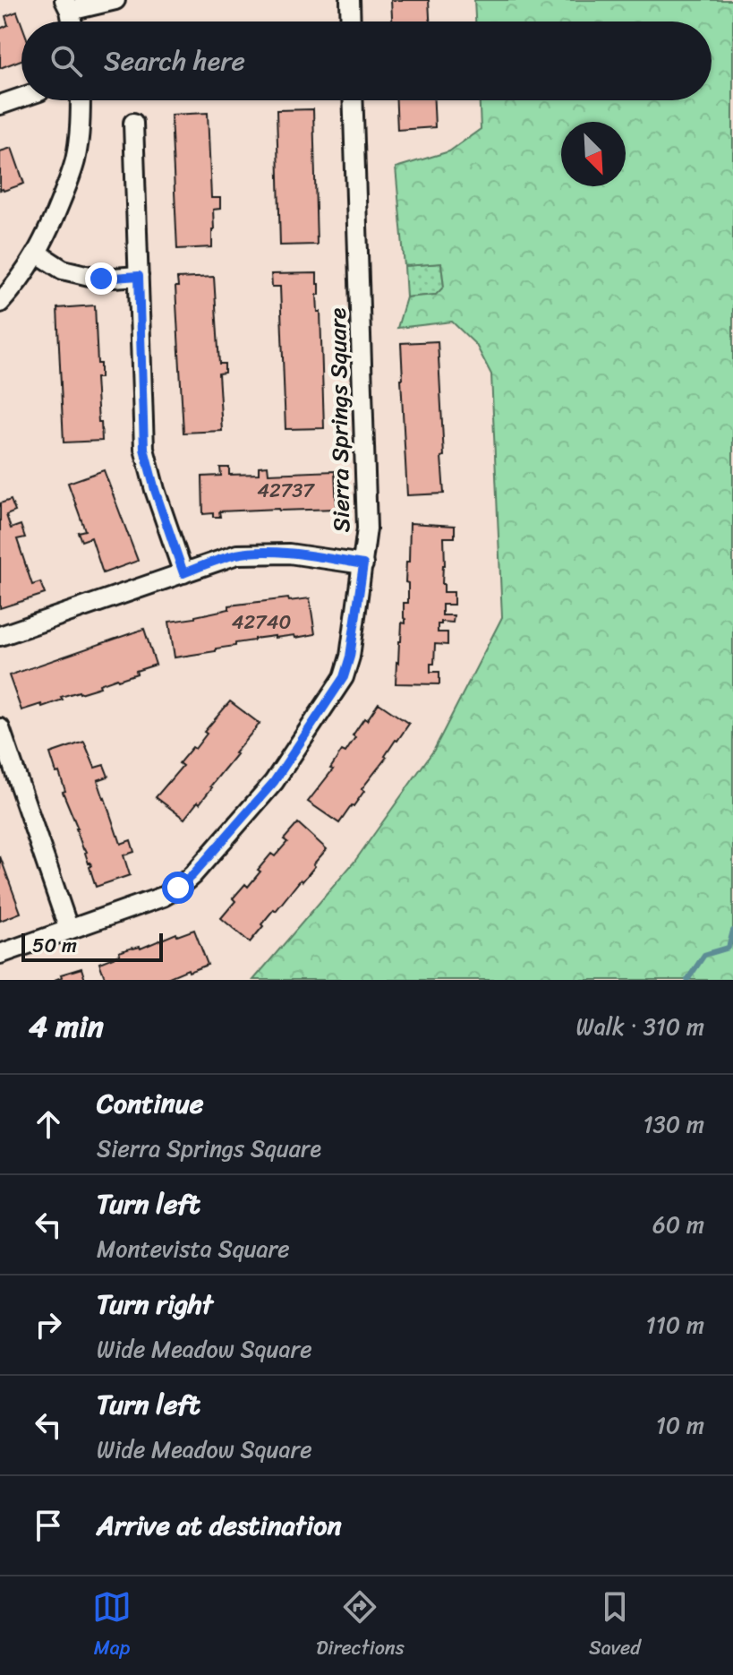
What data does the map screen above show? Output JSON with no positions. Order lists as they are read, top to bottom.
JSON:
{
  "streets": {
    "street": ["Sierra Springs Square"]
  },
  "house_numbers": ["42737", "42740"],
  "scale_bar": "50 m",
  "north": "bottom right",
  "page": {
    "search": "Search here",
    "scale": "50 m",
    "heading": ["4 min", "Walk · 310 m"],
    "list": [
      ["Continue", "Sierra Springs Square", "130 m"],
      ["Turn left", "Montevista Square", "60 m"],
      ["Turn right", "Wide Meadow Square", "110 m"],
      ["Turn left", "Wide Meadow Square", "10 m"],
      "Arrive at destination"
    ],
    "nav": ["Map", "Directions", "Saved"]
  }
}
